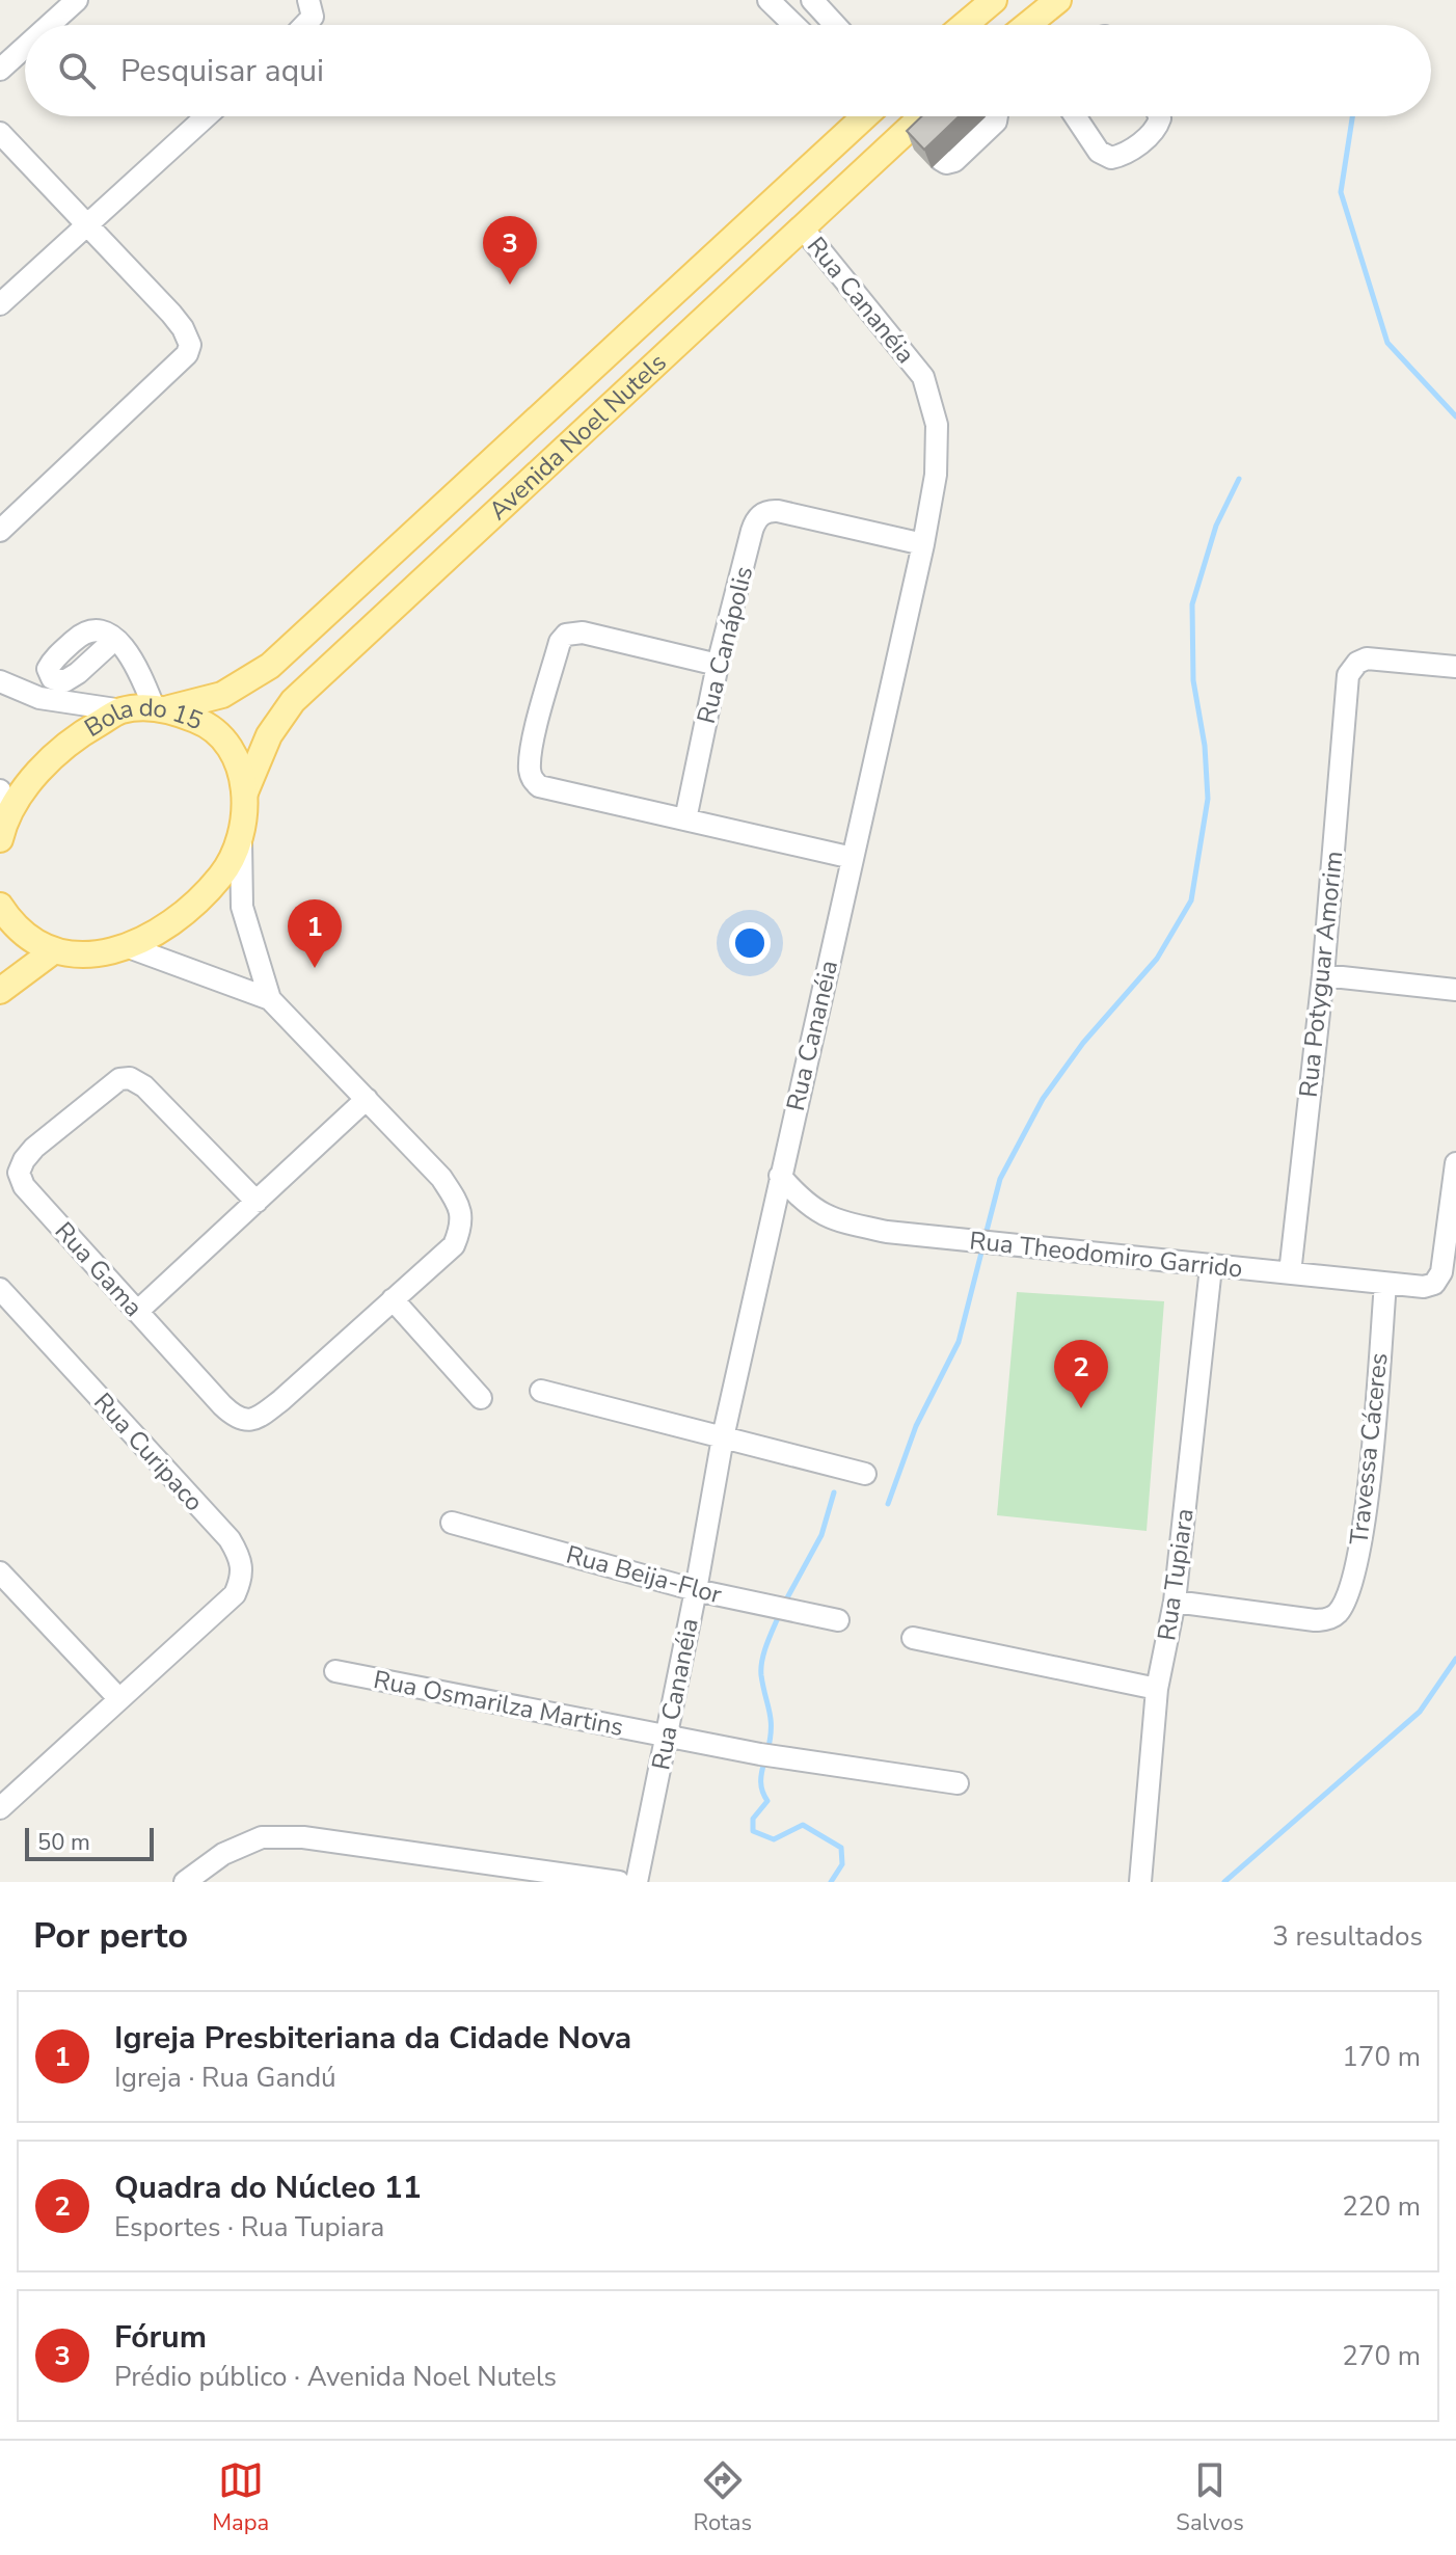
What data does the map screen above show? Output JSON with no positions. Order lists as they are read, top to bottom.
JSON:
{
  "streets": {
    "main road": ["Avenida Noel Nutels", "Bola do 15"],
    "street": [
      "Rua Cananéia",
      "Rua Canápolis",
      "Rua Potyguar Amorim",
      "Rua Theodomiro Garrido",
      "Rua Gama",
      "Travessa Cáceres",
      "Rua Curipaco",
      "Rua Beija-Flor",
      "Rua Tupiara",
      "Rua Osmarilza Martins"
    ]
  },
  "crossings": [
    ["Rua Cananéia", "Avenida Noel Nutels"],
    ["Rua Cananéia", "Rua Canápolis"],
    ["Rua Cananéia", "Rua Theodomiro Garrido"],
    ["Rua Cananéia", "Rua Beija-Flor"],
    ["Rua Cananéia", "Rua Osmarilza Martins"],
    ["Avenida Noel Nutels", "Bola do 15"],
    ["Rua Potyguar Amorim", "Rua Theodomiro Garrido"],
    ["Rua Theodomiro Garrido", "Travessa Cáceres"],
    ["Rua Theodomiro Garrido", "Rua Tupiara"],
    ["Travessa Cáceres", "Rua Tupiara"]
  ],
  "scale_bar": "50 m",
  "page": {
    "search": "Pesquisar aqui",
    "pins": ["3", "1", "2"],
    "scale": "50 m",
    "heading": ["Por perto", "3 resultados"],
    "list": [
      {
        "mark": "1",
        "name": "Igreja Presbiteriana da Cidade Nova",
        "note": "Igreja · Rua Gandú",
        "value": "170 m"
      },
      {
        "mark": "2",
        "name": "Quadra do Núcleo 11",
        "note": "Esportes · Rua Tupiara",
        "value": "220 m"
      },
      {
        "mark": "3",
        "name": "Fórum",
        "note": "Prédio público · Avenida Noel Nutels",
        "value": "270 m"
      }
    ],
    "nav": ["Mapa", "Rotas", "Salvos"]
  }
}
